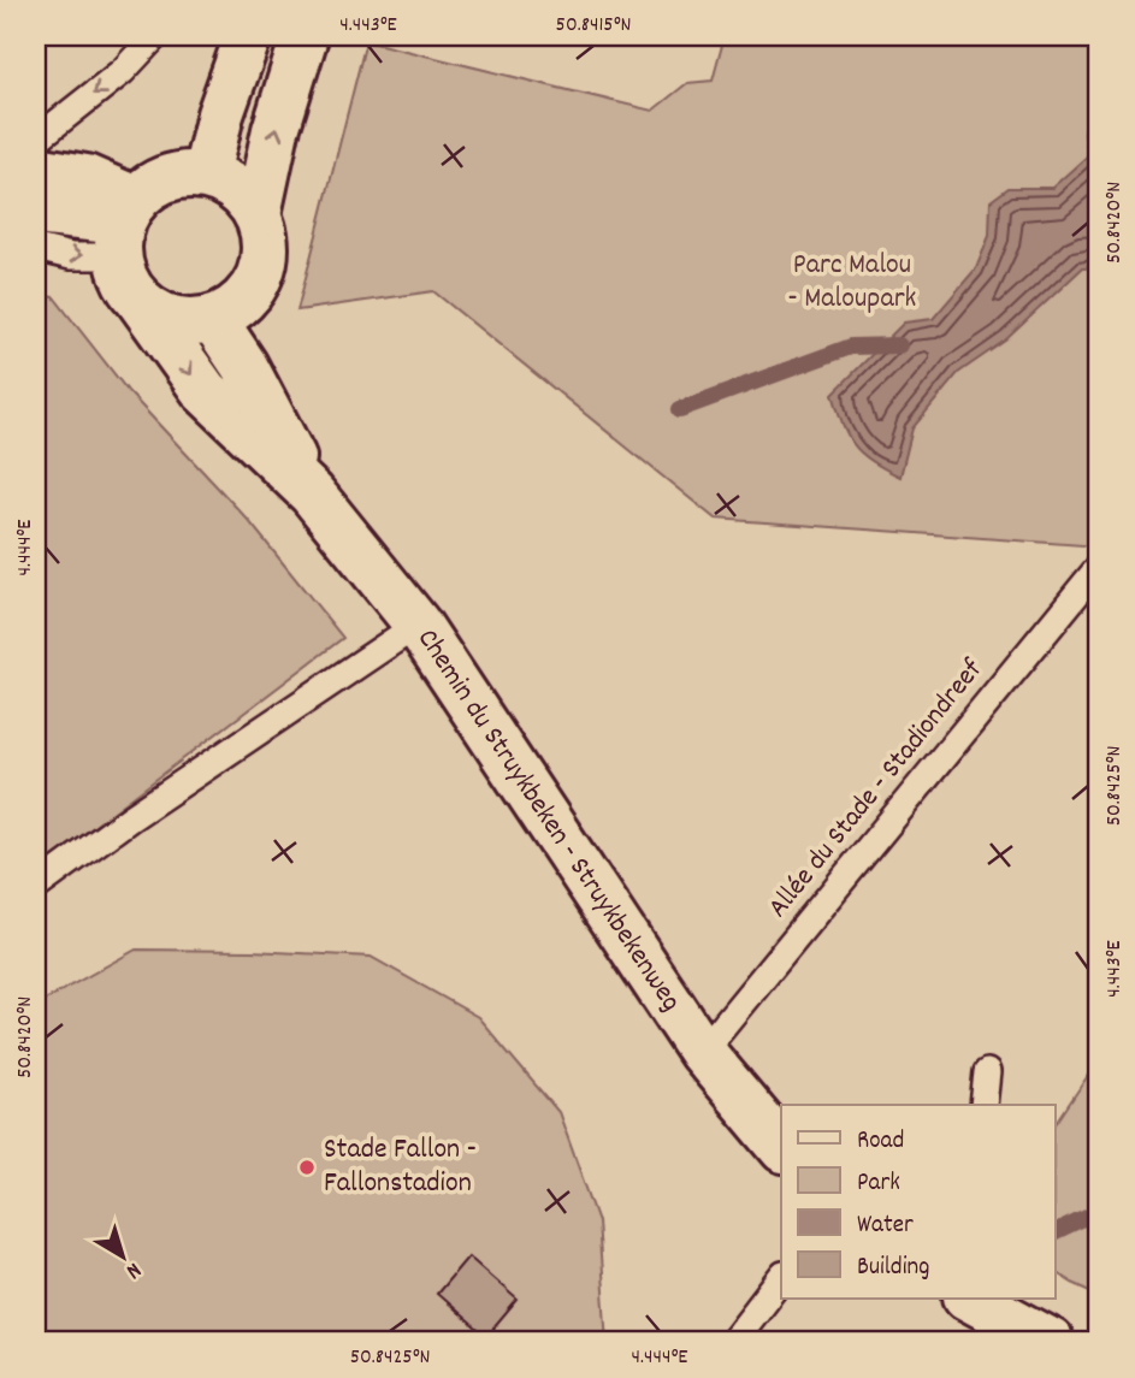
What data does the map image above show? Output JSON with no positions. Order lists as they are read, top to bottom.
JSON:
{
  "streets": {
    "street": ["Chemin du Struykbeken - Struykbekenweg"],
    "lane": ["Allée du Stade - Stadiondreef"]
  },
  "crossings": [
    ["Allée du Stade - Stadiondreef", "Chemin du Struykbeken - Struykbekenweg"]
  ],
  "parks": ["Parc Malou - Maloupark"],
  "places": ["Stade Fallon - Fallonstadion"],
  "legend": [
    "Road",
    "Park",
    "Water",
    "Building"
  ],
  "north": "bottom right",
  "coordinates": [
    "4.443°E",
    "50.8415°N",
    "50.8420°N",
    "4.444°E",
    "50.8425°N"
  ]
}
